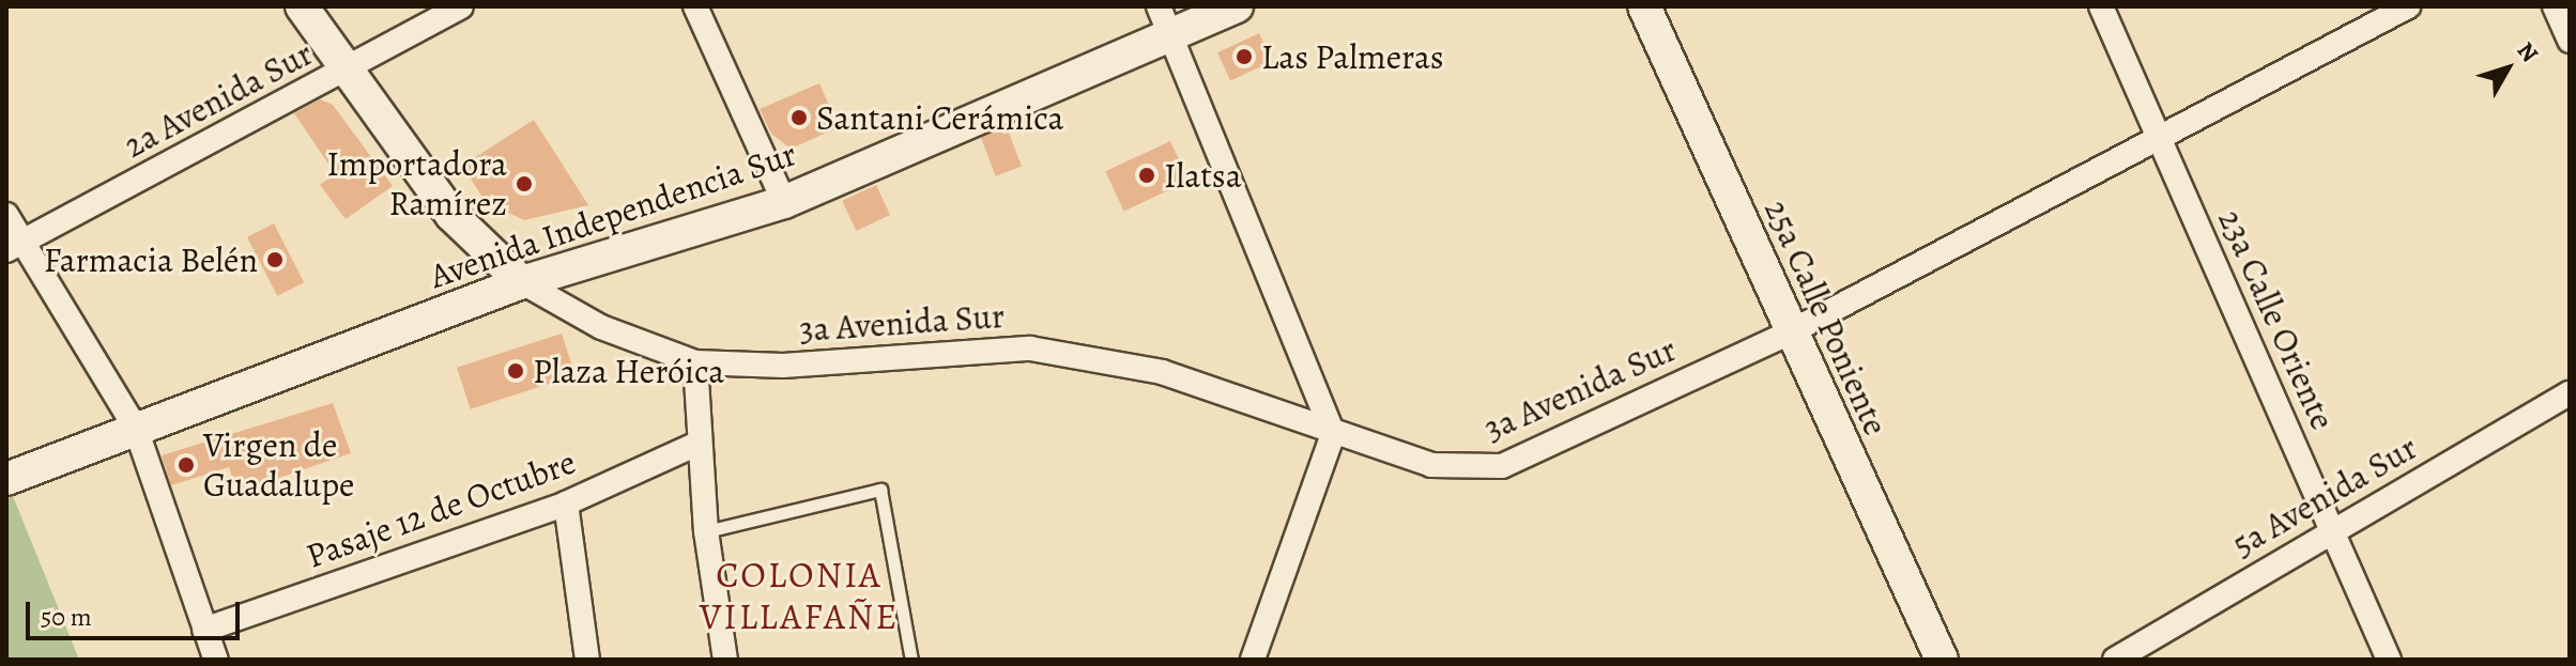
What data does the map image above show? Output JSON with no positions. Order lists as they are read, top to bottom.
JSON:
{
  "streets": {
    "main road": ["Avenida Independencia Sur", "25a Calle Poniente"],
    "street": [
      "2a Avenida Sur",
      "23a Calle Oriente",
      "3a Avenida Sur",
      "5a Avenida Sur",
      "Pasaje 12 de Octubre"
    ]
  },
  "crossings": [
    ["Avenida Independencia Sur", "3a Avenida Sur"],
    ["25a Calle Poniente", "3a Avenida Sur"],
    ["23a Calle Oriente", "3a Avenida Sur"],
    ["23a Calle Oriente", "5a Avenida Sur"]
  ],
  "districts": ["COLONIA VILLAFAÑE"],
  "places": [
    "Las Palmeras",
    "Santani Cerámica",
    "Ilatsa",
    "Importadora Ramírez",
    "Farmacia Belén",
    "Plaza Heróica",
    "Virgen de Guadalupe"
  ],
  "scale_bar": "50 m",
  "north": "top right"
}
